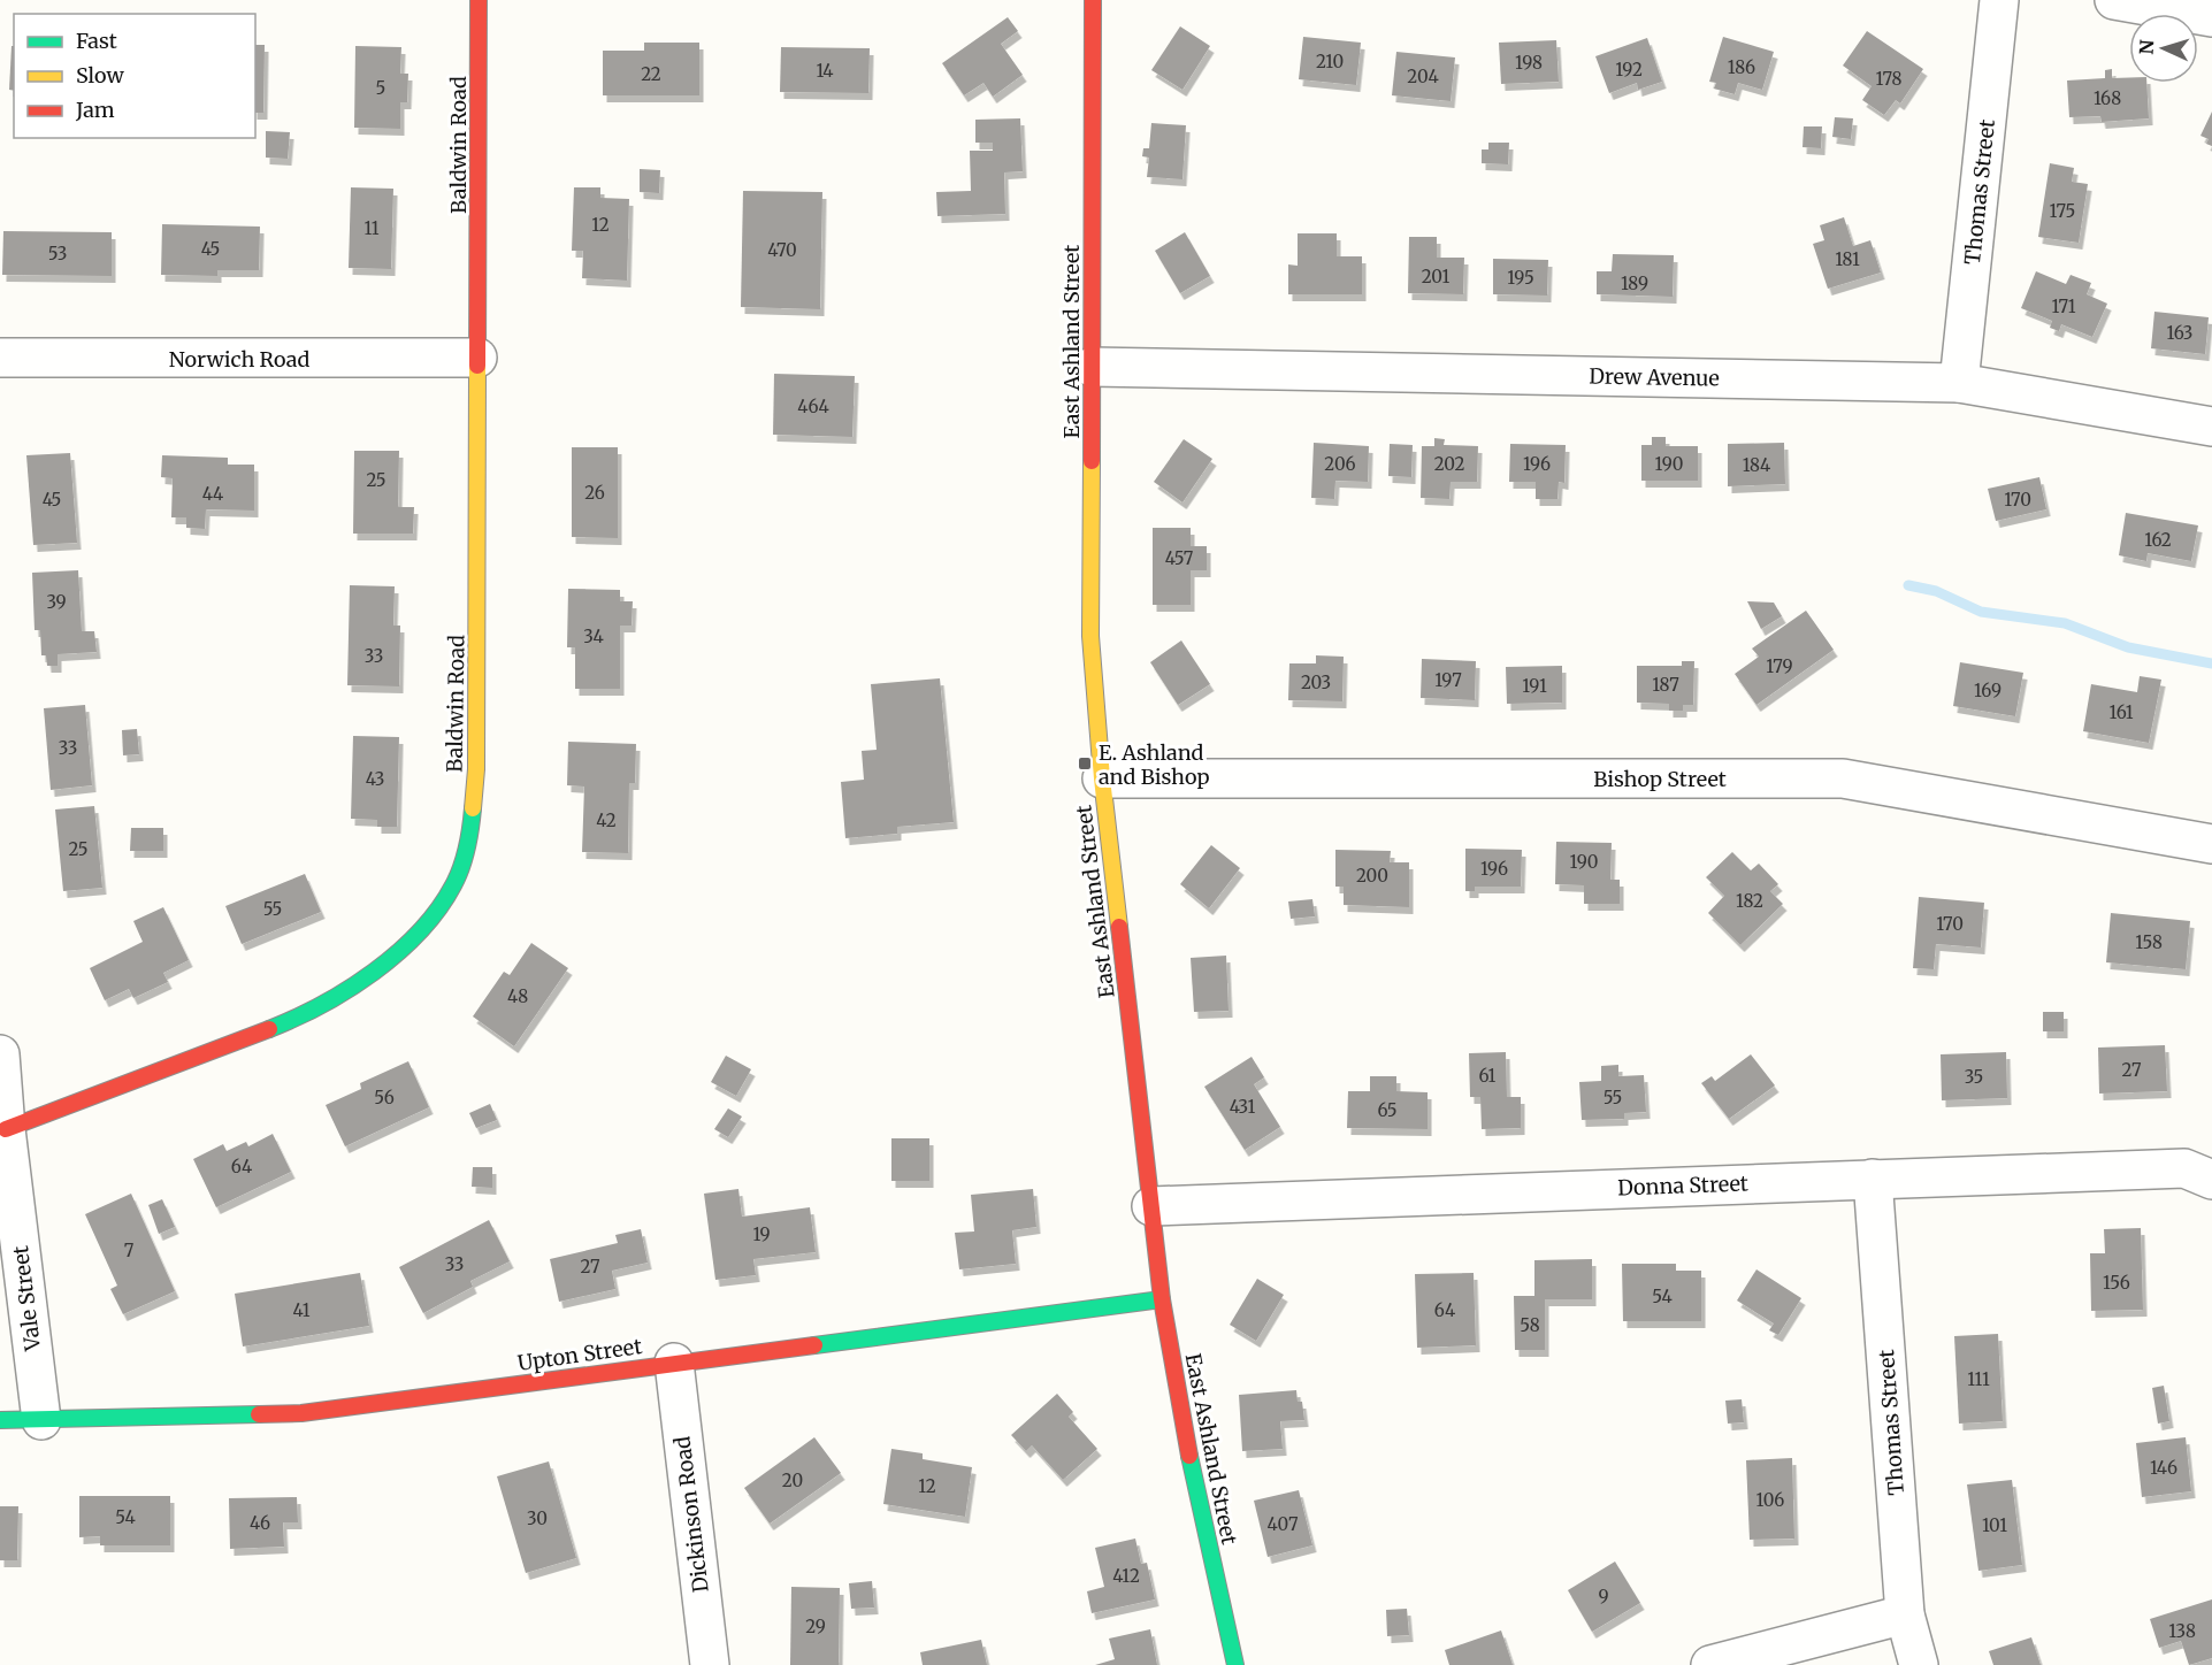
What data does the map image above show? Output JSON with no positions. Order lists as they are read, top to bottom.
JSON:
{
  "streets": {
    "street": [
      "Baldwin Road",
      "Thomas Street",
      "East Ashland Street",
      "Norwich Road",
      "Drew Avenue",
      "Bishop Street",
      "Donna Street",
      "Vale Street",
      "Upton Street",
      "Dickinson Road"
    ]
  },
  "crossings": [
    ["Baldwin Road", "Norwich Road"],
    ["Baldwin Road", "Vale Street"],
    ["Thomas Street", "Drew Avenue"],
    ["Thomas Street", "Donna Street"],
    ["East Ashland Street", "Drew Avenue"],
    ["East Ashland Street", "Bishop Street"],
    ["East Ashland Street", "Donna Street"],
    ["East Ashland Street", "Upton Street"],
    ["Vale Street", "Upton Street"],
    ["Upton Street", "Dickinson Road"]
  ],
  "places": {
    "transit": ["E. Ashland and Bishop"]
  },
  "house_numbers": [
    "210",
    "198",
    "186",
    "192",
    "14",
    "22",
    "204",
    "178",
    "5",
    "168",
    "175",
    "12",
    "11",
    "45",
    "470",
    "53",
    "181",
    "201",
    "195",
    "189",
    "171",
    "163",
    "464",
    "206",
    "202",
    "196",
    "190",
    "184",
    "25",
    "26",
    "44",
    "45",
    "170",
    "162",
    "457",
    "39",
    "34",
    "33",
    "179",
    "197",
    "203",
    "187",
    "191",
    "169",
    "161",
    "33",
    "43",
    "42",
    "25",
    "190",
    "196",
    "200",
    "182",
    "55",
    "170",
    "158",
    "48",
    "27",
    "61",
    "35",
    "56",
    "55",
    "431",
    "65",
    "64",
    "19",
    "7",
    "33",
    "27",
    "156",
    "54",
    "41",
    "64",
    "58",
    "111",
    "146",
    "20",
    "12",
    "106",
    "54",
    "30",
    "46",
    "407",
    "101",
    "412",
    "9",
    "29",
    "138"
  ],
  "legend": ["Fast", "Slow", "Jam"],
  "north": "left"
}
